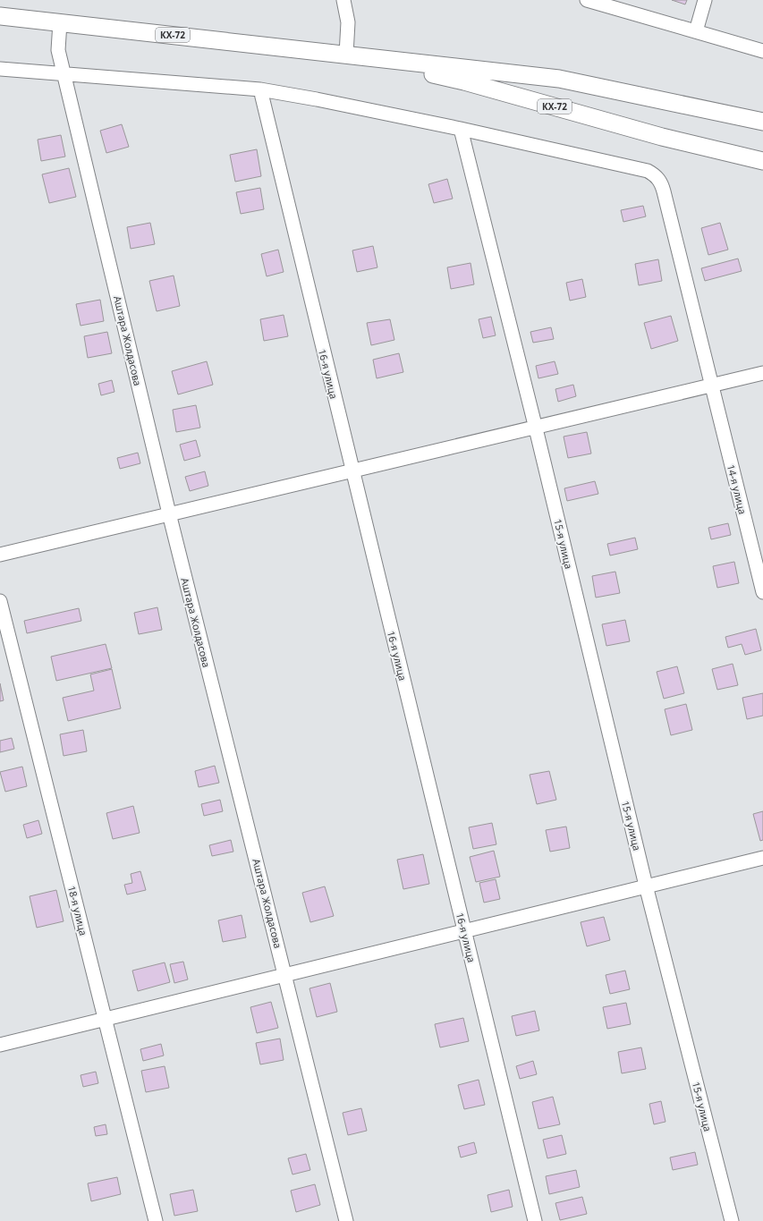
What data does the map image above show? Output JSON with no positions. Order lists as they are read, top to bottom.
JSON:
{
  "streets": {
    "main road": ["КХ-72"],
    "street": [
      "Аштара Жолдасова",
      "16-я улица",
      "14-я улица",
      "15-я улица",
      "18-я улица"
    ]
  },
  "crossings": [
    ["КХ-72", "Аштара Жолдасова"],
    ["Аштара Жолдасова", "14-я улица"],
    ["16-я улица", "14-я улица"],
    ["14-я улица", "15-я улица"]
  ]
}
